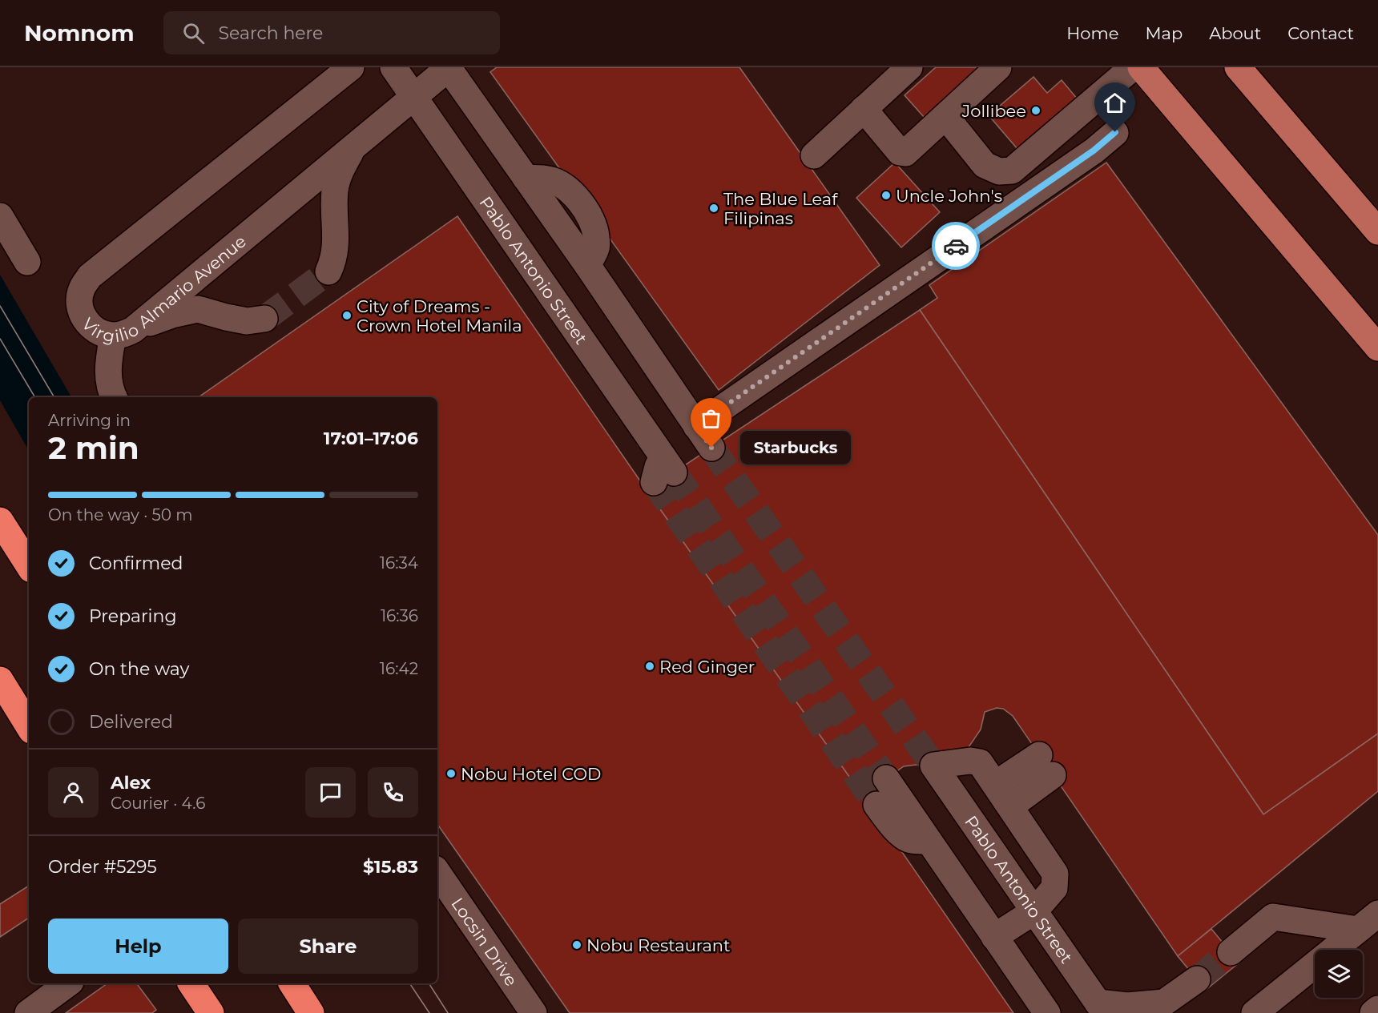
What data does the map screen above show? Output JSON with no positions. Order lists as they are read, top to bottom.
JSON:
{
  "streets": {
    "street": ["Pablo Antonio Street", "Virgilio Almario Avenue", "Locsin Drive"]
  },
  "crossings": [
    ["Pablo Antonio Street", "Virgilio Almario Avenue"]
  ],
  "places": [
    "Jollibee",
    "Uncle John's",
    "The Blue Leaf Filipinas",
    "City of Dreams - Crown Hotel Manila",
    "Starbucks",
    "Red Ginger",
    "Nobu Hotel COD",
    "Nobu Restaurant"
  ],
  "page": {
    "header": "Nomnom",
    "search": "Search here",
    "nav": [
      "Home",
      "Map",
      "About",
      "Contact"
    ],
    "heading": ["2 min", "Arriving in", "17:01–17:06"],
    "panel": [
      "Alex",
      "Courier · 4.6",
      "Order #5295",
      "$15.83"
    ],
    "bubble": "Starbucks",
    "bar": "On the way · 50 m",
    "list": [
      ["Confirmed", "16:34"],
      ["Preparing", "16:36"],
      ["On the way", "16:42"],
      "Delivered"
    ],
    "buttons": ["Help", "Share"]
  }
}
